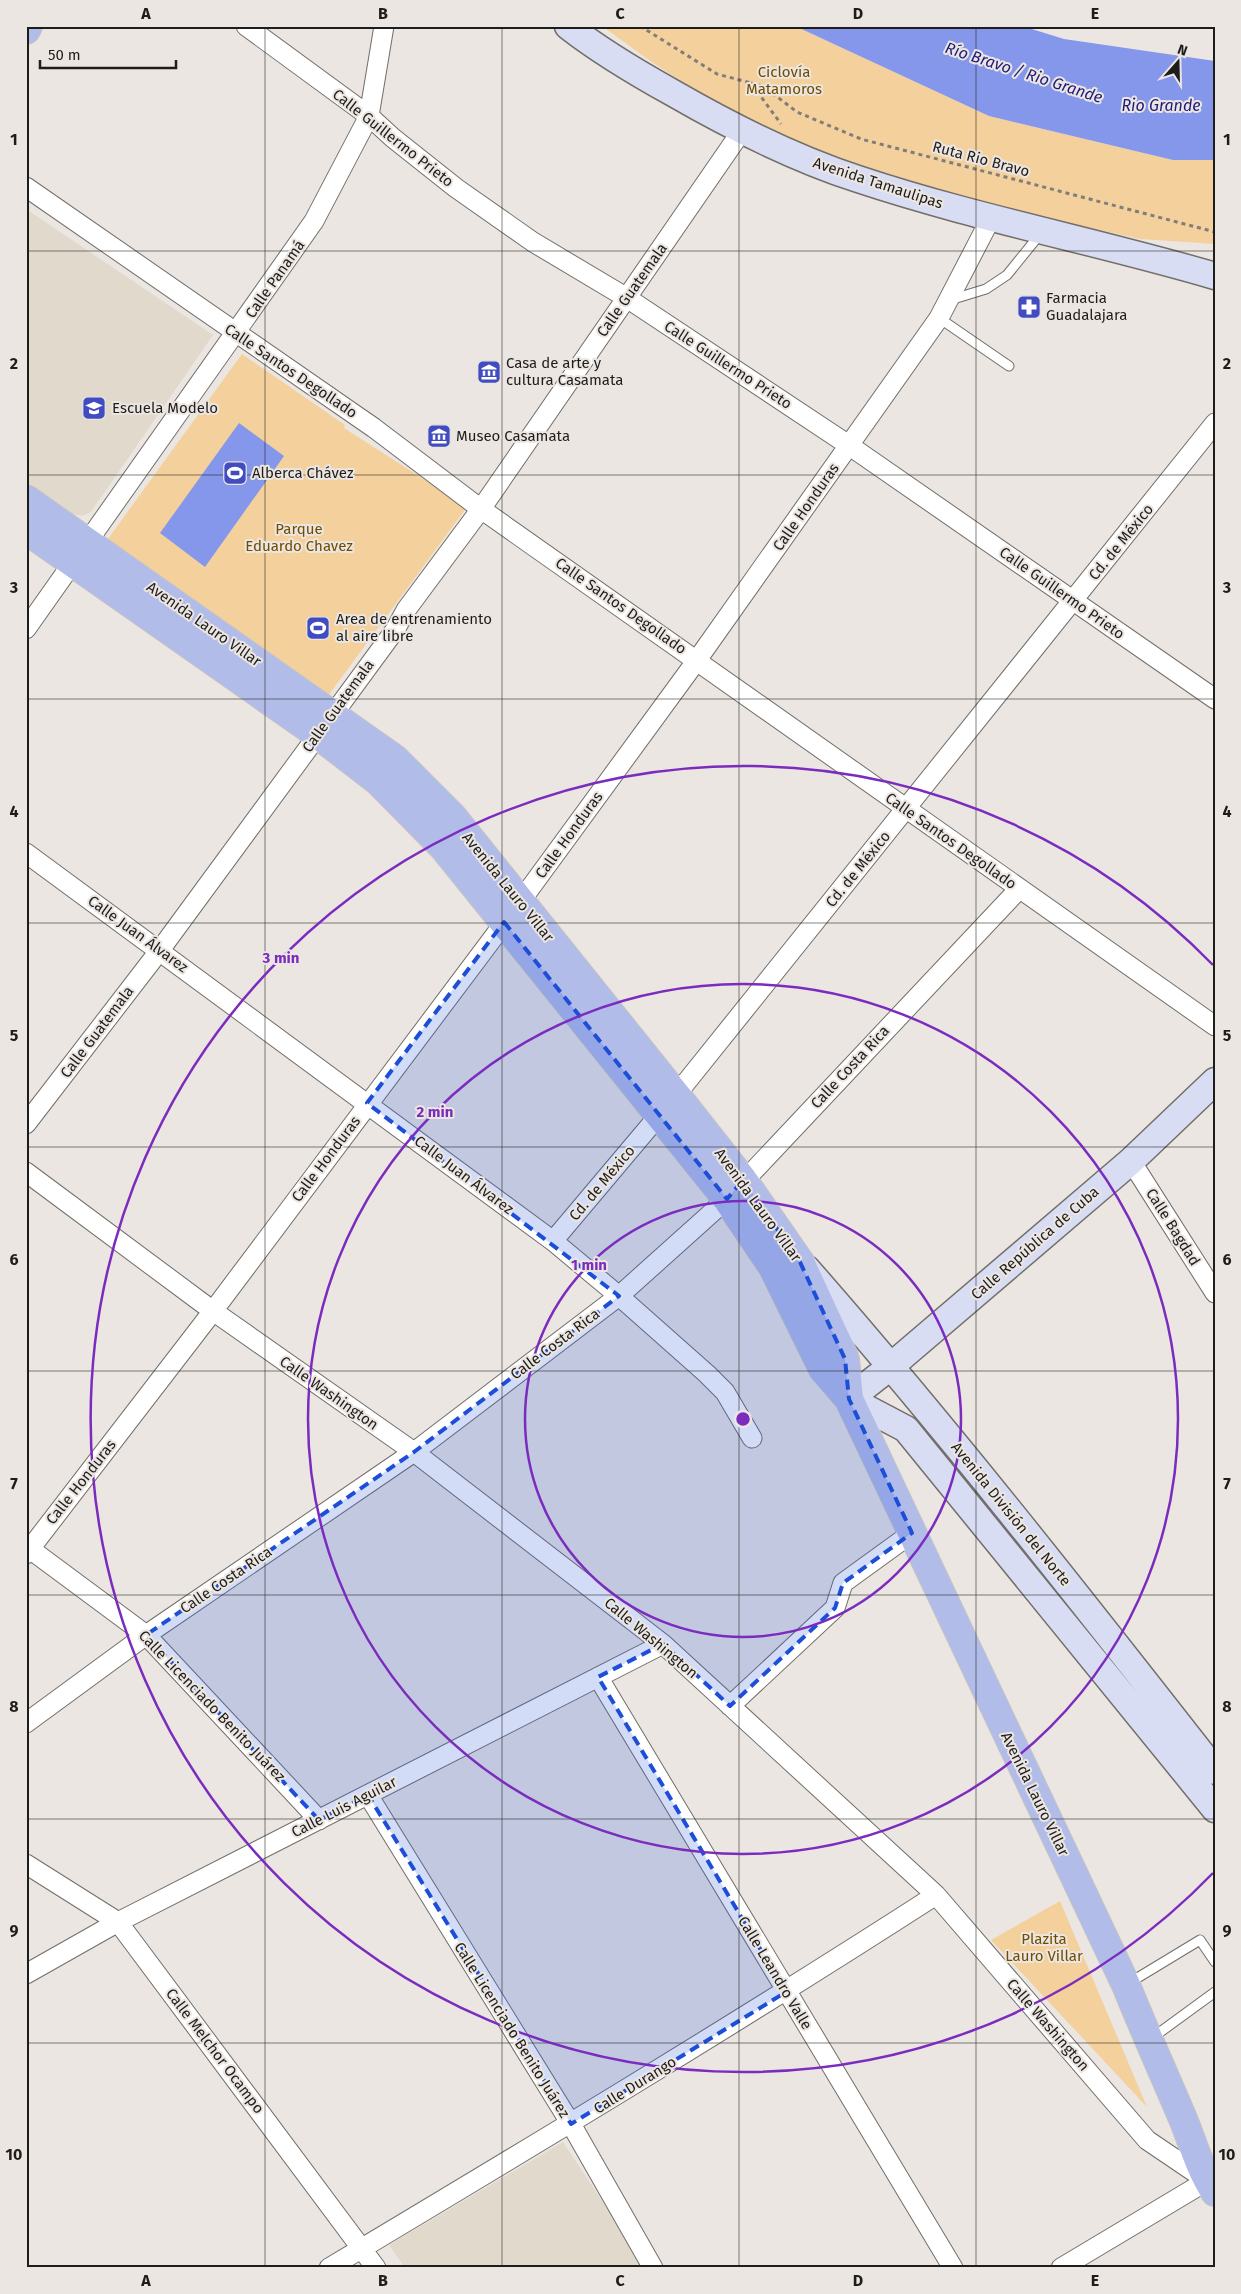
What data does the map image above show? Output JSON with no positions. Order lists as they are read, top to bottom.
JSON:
{
  "streets": {
    "main road": [
      "Avenida Tamaulipas",
      "Avenida Lauro Villar",
      "Calle República de Cuba",
      "Avenida División del Norte"
    ],
    "street": [
      "Calle Guillermo Prieto",
      "Calle Panamá",
      "Calle Guatemala",
      "Calle Santos Degollado",
      "Calle Honduras",
      "Cd. de México",
      "Calle Juan Álvarez",
      "Calle Costa Rica",
      "Calle Bagdad",
      "Calle Washington",
      "Calle Licenciado Benito Juárez",
      "Calle Luis Aguilar",
      "Calle Leandro Valle",
      "Calle Melchor Ocampo",
      "Calle Durango"
    ],
    "path": ["Ruta Rio Bravo"]
  },
  "crossings": [
    ["Calle Guillermo Prieto", "Calle Panamá"],
    ["Calle Guillermo Prieto", "Calle Guatemala"],
    ["Calle Guillermo Prieto", "Calle Honduras"],
    ["Calle Guillermo Prieto", "Cd. de México"],
    ["Avenida Tamaulipas", "Calle Guatemala"],
    ["Avenida Tamaulipas", "Calle Honduras"],
    ["Calle Panamá", "Calle Santos Degollado"],
    ["Calle Panamá", "Avenida Lauro Villar"],
    ["Calle Guatemala", "Calle Santos Degollado"],
    ["Calle Guatemala", "Avenida Lauro Villar"],
    ["Calle Guatemala", "Calle Juan Álvarez"],
    ["Calle Santos Degollado", "Calle Honduras"],
    ["Calle Santos Degollado", "Cd. de México"],
    ["Calle Santos Degollado", "Calle Costa Rica"],
    ["Calle Honduras", "Avenida Lauro Villar"],
    ["Calle Honduras", "Calle Juan Álvarez"],
    ["Calle Honduras", "Calle Washington"],
    ["Calle Honduras", "Calle Licenciado Benito Juárez"],
    ["Cd. de México", "Avenida Lauro Villar"],
    ["Cd. de México", "Calle Juan Álvarez"],
    ["Avenida Lauro Villar", "Calle Costa Rica"],
    ["Avenida Lauro Villar", "Calle República de Cuba"],
    ["Avenida Lauro Villar", "Calle Washington"],
    ["Avenida Lauro Villar", "Avenida División del Norte"],
    ["Calle Juan Álvarez", "Calle Costa Rica"],
    ["Calle Costa Rica", "Calle Washington"],
    ["Calle Costa Rica", "Calle Licenciado Benito Juárez"],
    ["Calle Bagdad", "Calle República de Cuba"],
    ["Calle República de Cuba", "Avenida División del Norte"],
    ["Calle Washington", "Calle Luis Aguilar"],
    ["Calle Washington", "Calle Durango"],
    ["Calle Licenciado Benito Juárez", "Calle Luis Aguilar"],
    ["Calle Licenciado Benito Juárez", "Calle Durango"],
    ["Calle Luis Aguilar", "Calle Leandro Valle"],
    ["Calle Luis Aguilar", "Calle Melchor Ocampo"],
    ["Calle Leandro Valle", "Calle Durango"],
    ["Calle Melchor Ocampo", "Calle Durango"]
  ],
  "water": ["Río Bravo / Rio Grande", "Rio Grande"],
  "parks": ["Ciclovía Matamoros", "Parque Eduardo Chavez", "Plazita Lauro Villar"],
  "places": {
    "pharmacy": ["Farmacia Guadalajara"],
    "museum": ["Casa de arte y cultura Casamata", "Museo Casamata"],
    "school or university": ["Escuela Modelo"],
    "sports": ["Alberca Chávez", "Area de entrenamiento al aire libre"]
  },
  "scale_bar": "50 m",
  "north": "top",
  "grid": {
    "columns": [
      "A",
      "B",
      "C",
      "D",
      "E"
    ],
    "rows": [
      "1",
      "2",
      "3",
      "4",
      "5",
      "6",
      "7",
      "8",
      "9",
      "10"
    ]
  },
  "rings": ["3 min", "2 min", "1 min"]
}
